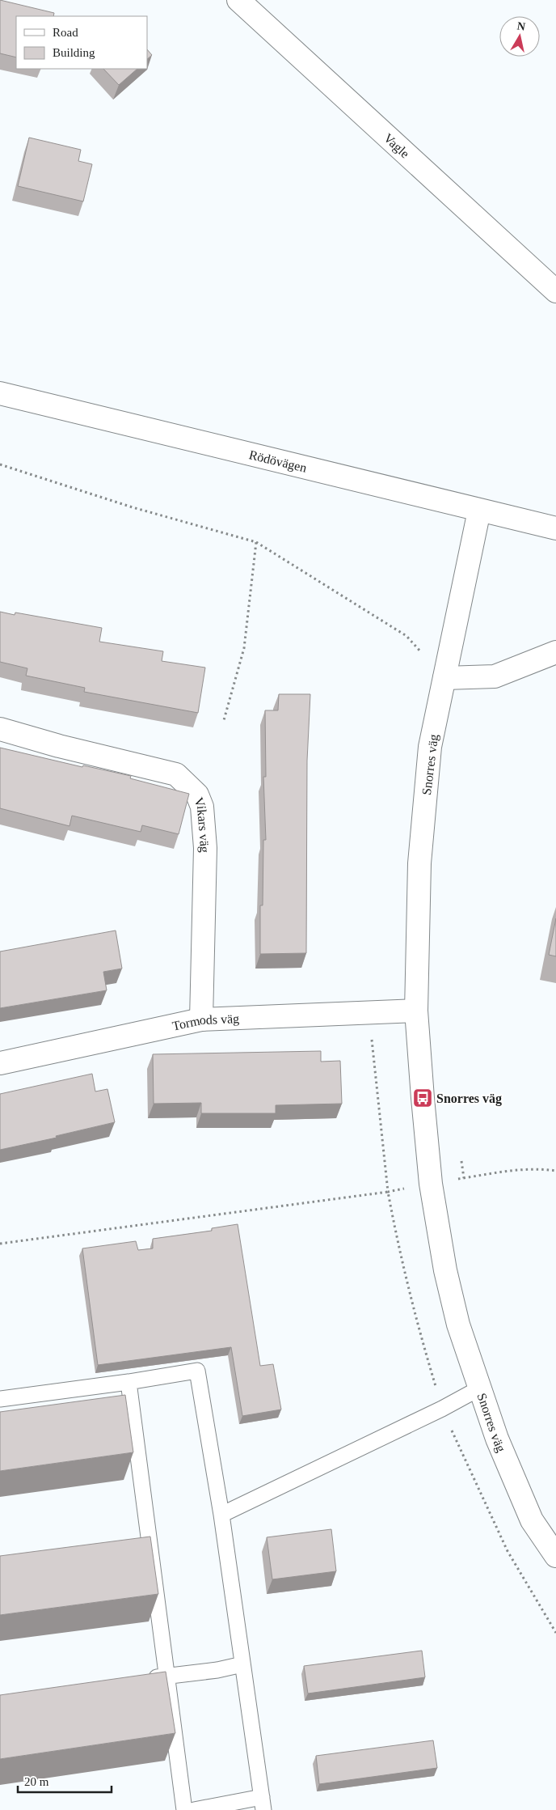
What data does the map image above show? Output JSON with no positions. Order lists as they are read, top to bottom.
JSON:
{
  "streets": {
    "street": [
      "Vagle",
      "Rödövägen",
      "Snorres väg",
      "Vikars väg",
      "Tormods väg"
    ]
  },
  "crossings": [
    ["Rödövägen", "Snorres väg"],
    ["Snorres väg", "Tormods väg"],
    ["Vikars väg", "Tormods väg"]
  ],
  "places": {
    "bus stop": ["Snorres väg"]
  },
  "legend": ["Road", "Building"],
  "scale_bar": "20 m",
  "north": "top"
}
